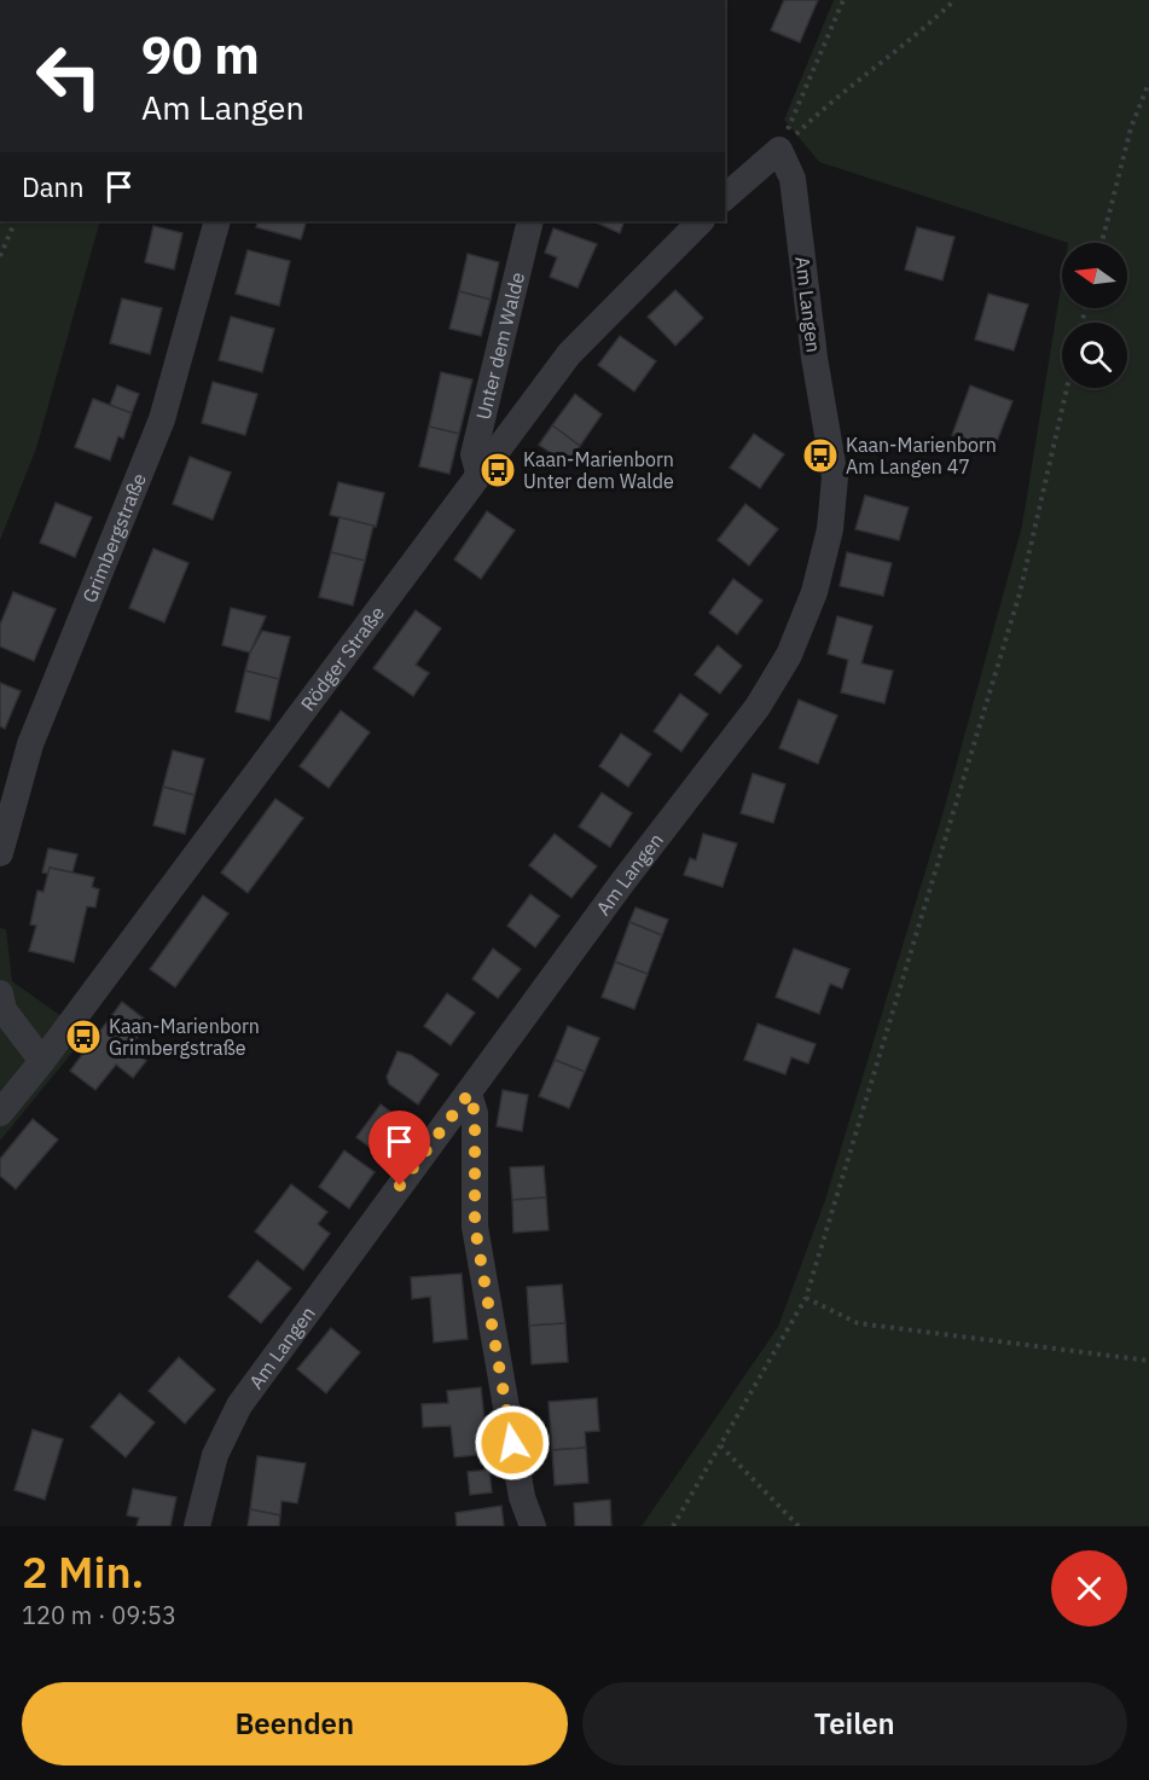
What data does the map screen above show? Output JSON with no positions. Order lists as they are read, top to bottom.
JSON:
{
  "streets": {
    "street": [
      "Am Langen",
      "Unter dem Walde",
      "Grimbergstraße",
      "Rödger Straße"
    ]
  },
  "crossings": [
    ["Unter dem Walde", "Rödger Straße"]
  ],
  "places": {
    "bus stop": ["Kaan-Marienborn Am Langen 47", "Kaan-Marienborn Unter dem Walde", "Kaan-Marienborn Grimbergstraße"]
  },
  "north": "left",
  "page": {
    "turn": ["90 m", "Am Langen"],
    "then": "Dann",
    "heading": ["2 Min.", "120 m · 09:53"],
    "buttons": ["Beenden", "Teilen"]
  }
}
